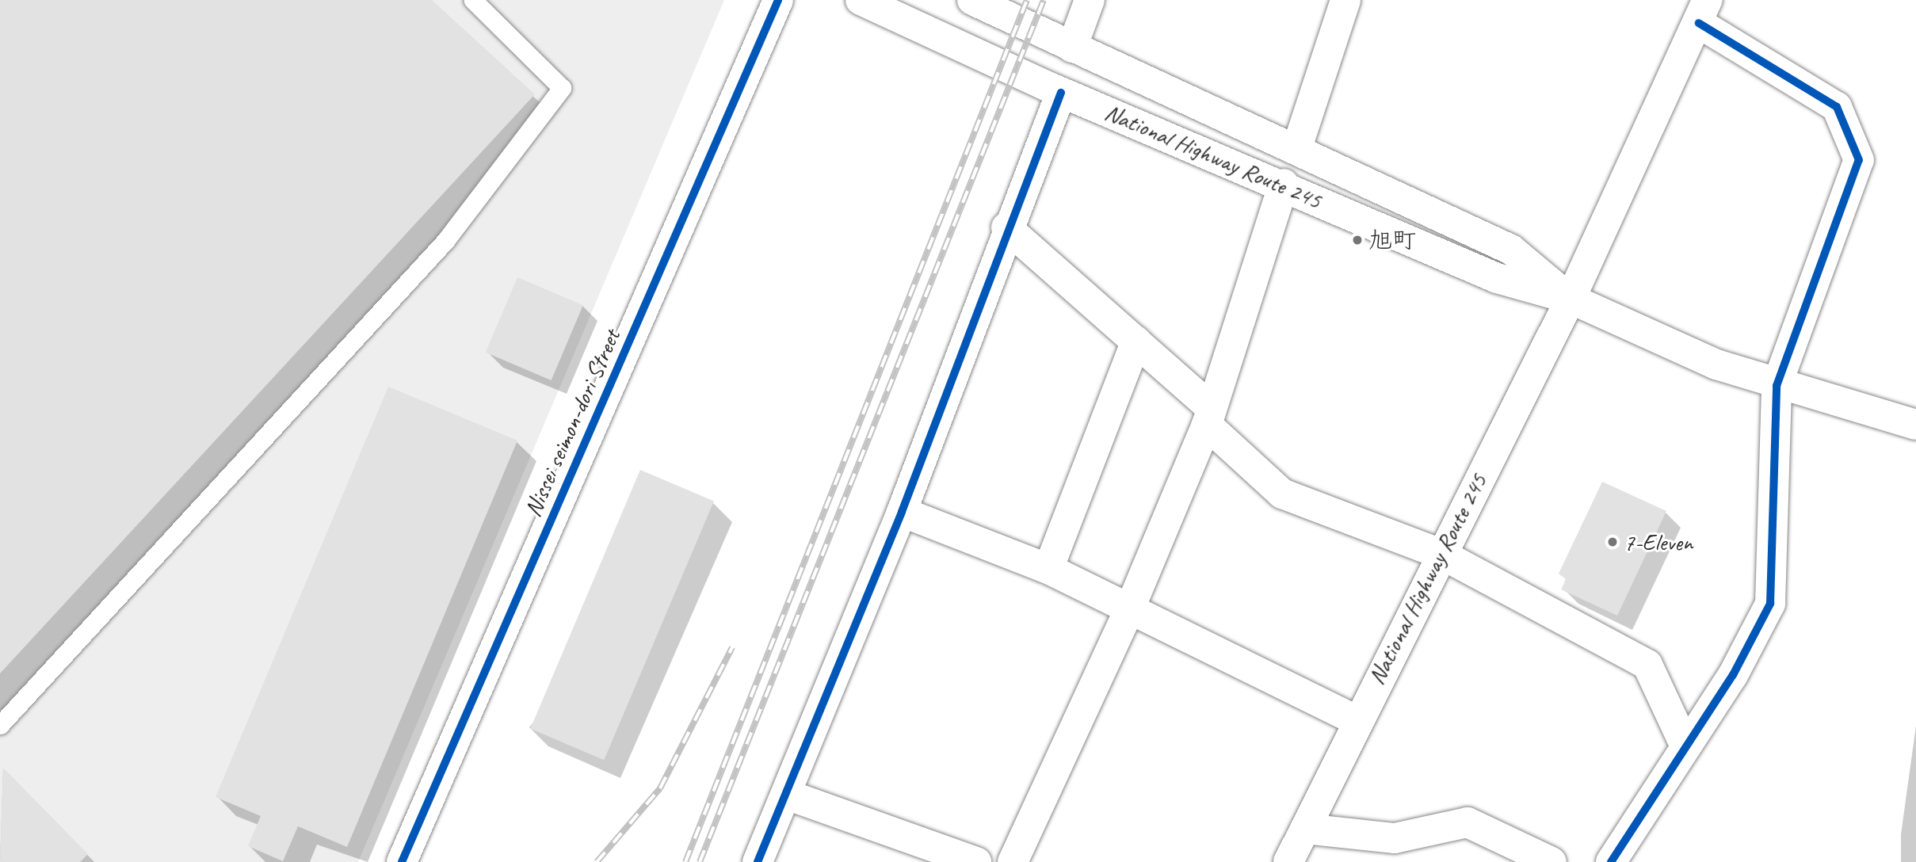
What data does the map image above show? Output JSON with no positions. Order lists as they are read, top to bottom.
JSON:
{
  "streets": {
    "main road": ["National Highway Route 245", "Nissei seimon-dori Street"]
  },
  "places": ["旭町", "7-Eleven"]
}
